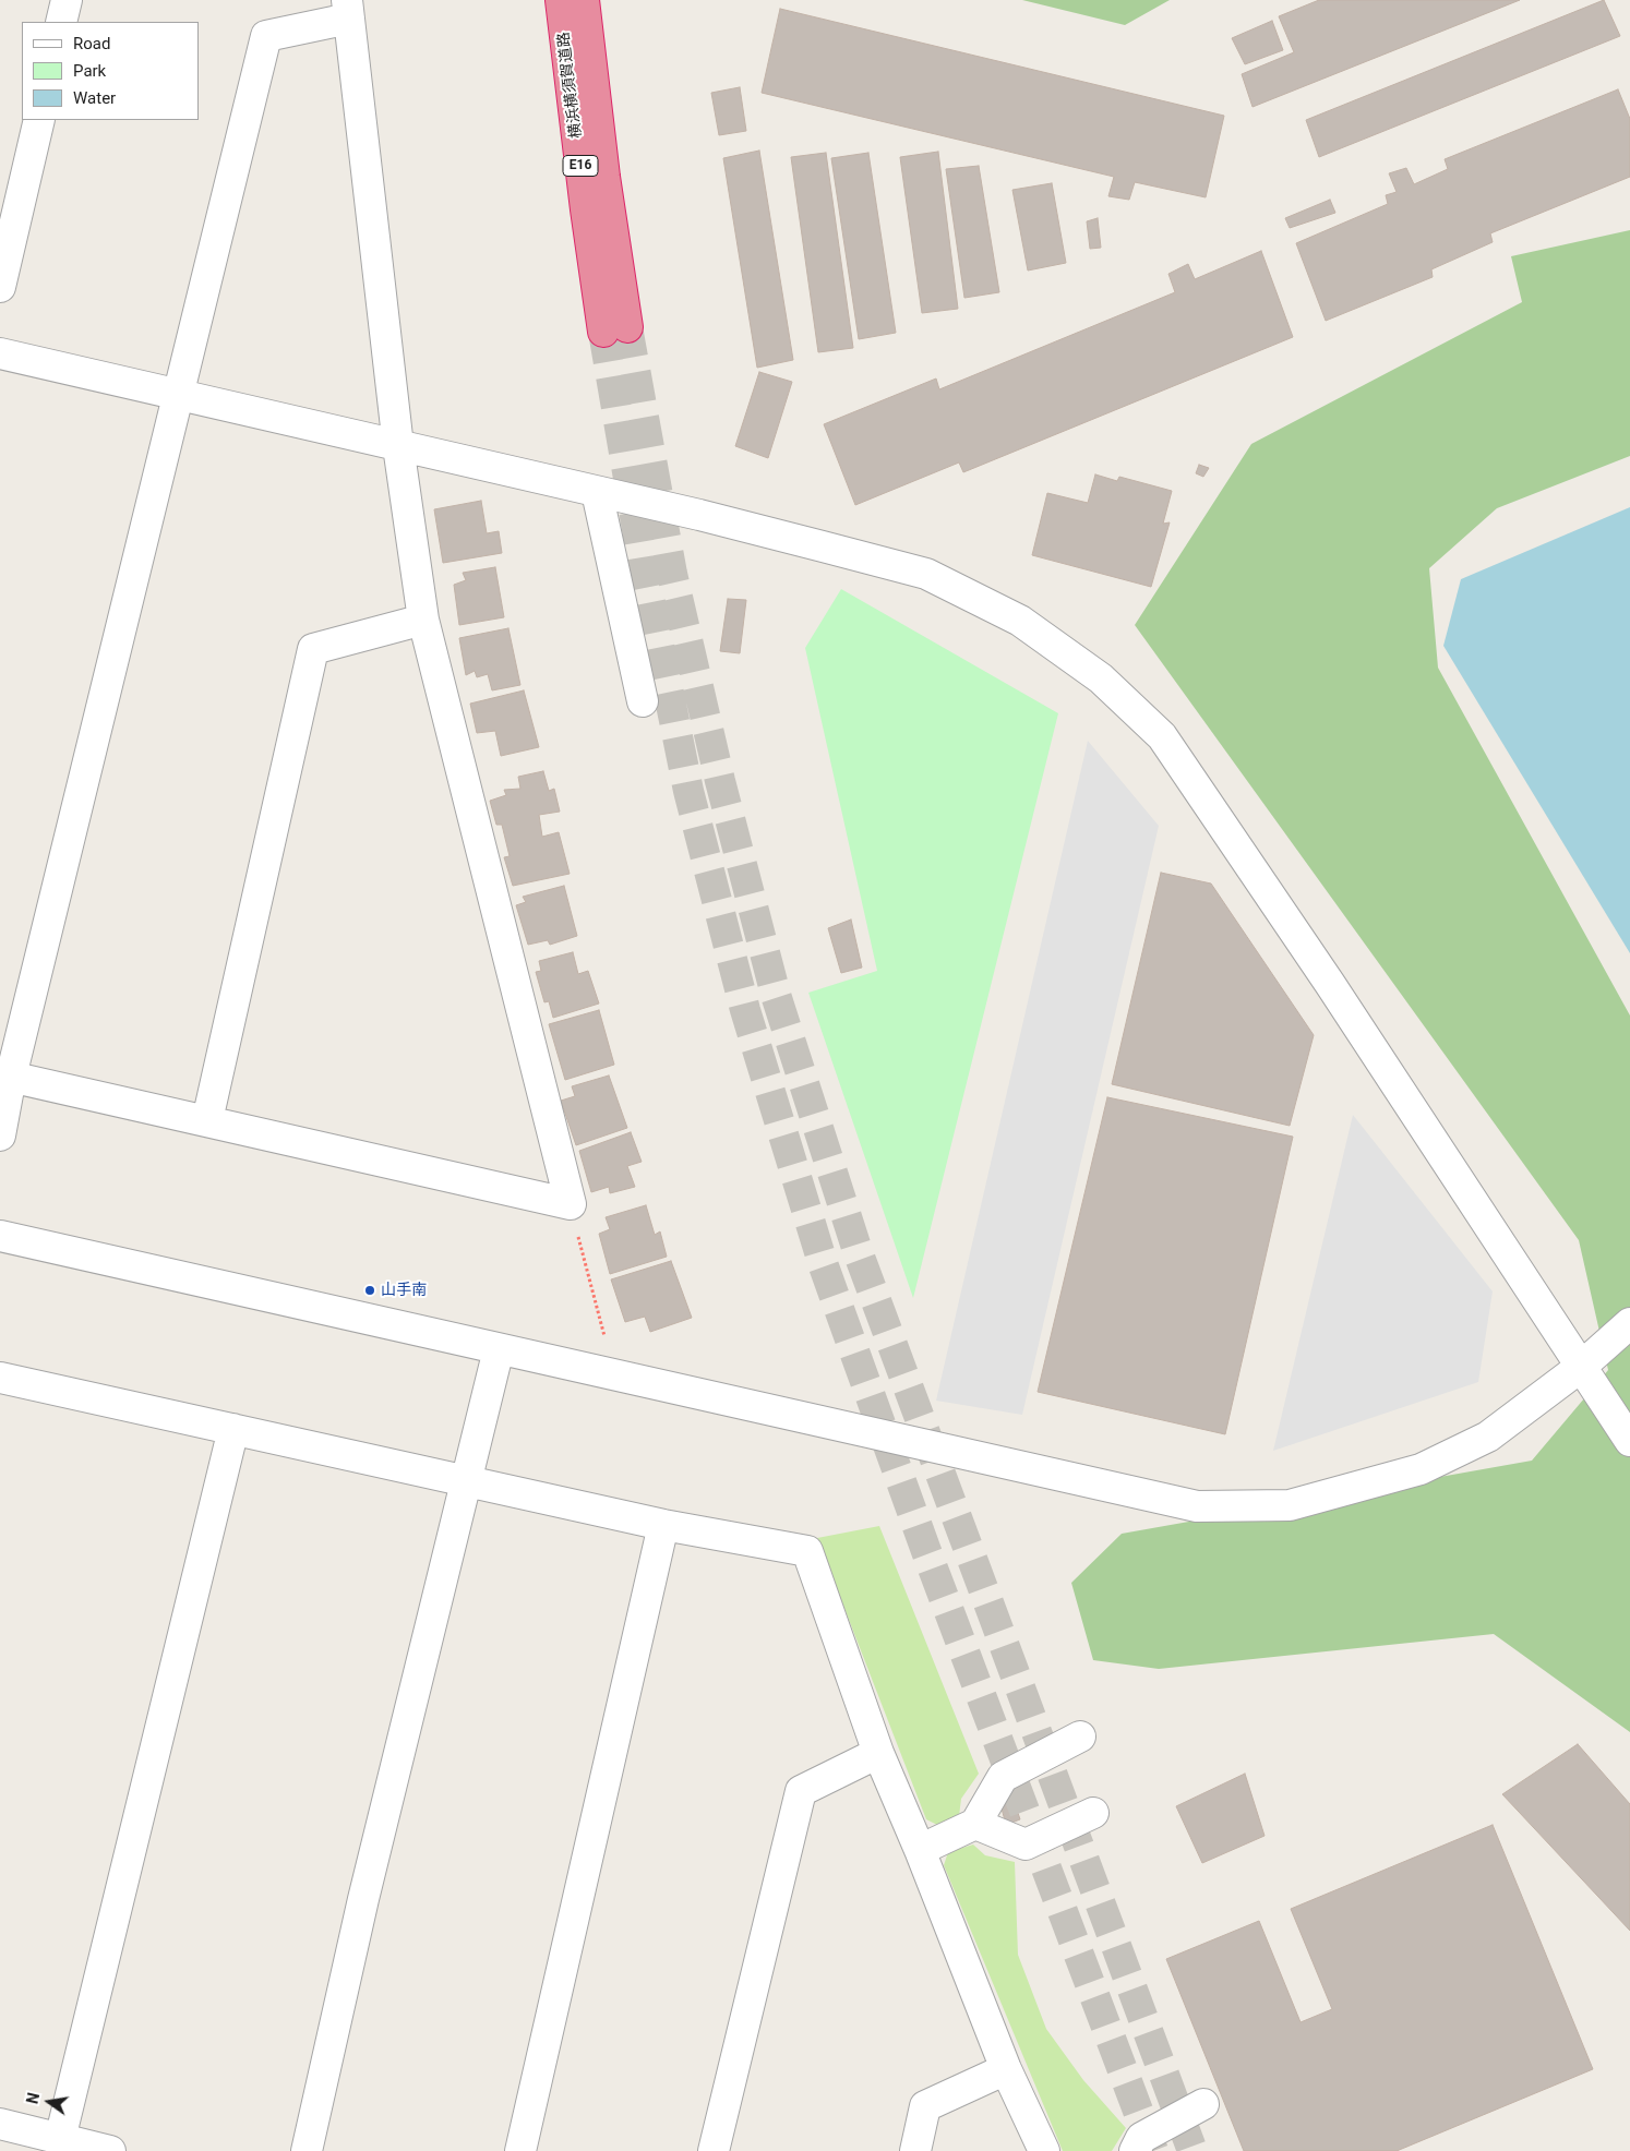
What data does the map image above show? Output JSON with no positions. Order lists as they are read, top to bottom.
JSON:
{
  "streets": {
    "highway": ["横浜横須賀道路", "E16"]
  },
  "places": ["山手南"],
  "legend": ["Road", "Park", "Water"],
  "north": "left"
}
